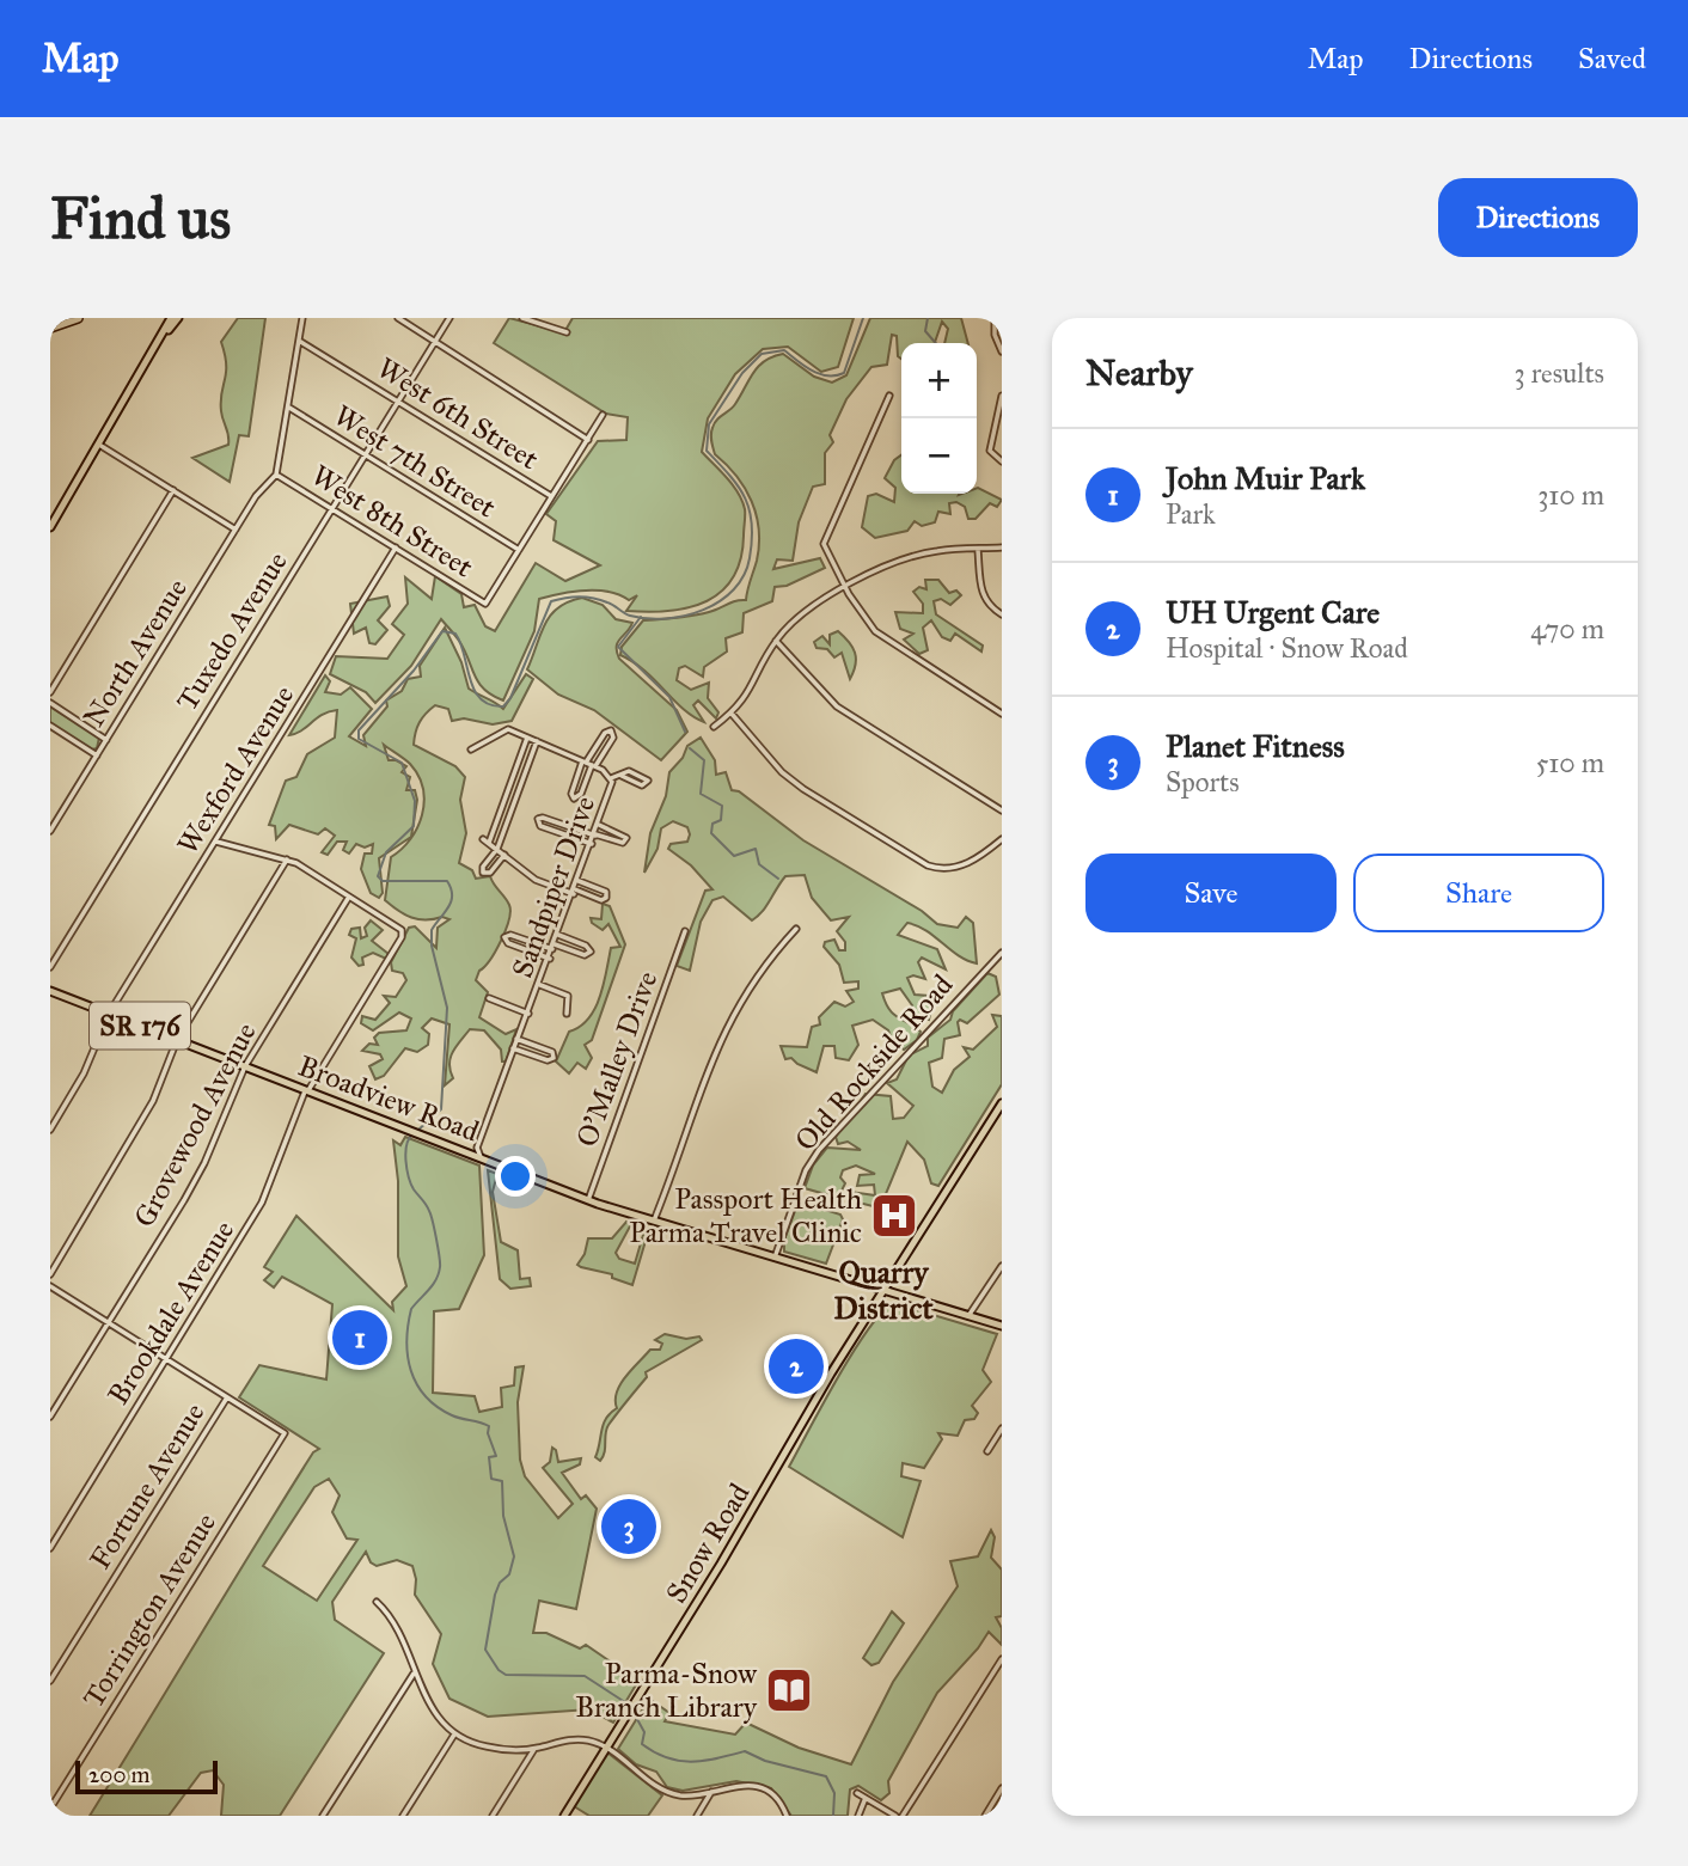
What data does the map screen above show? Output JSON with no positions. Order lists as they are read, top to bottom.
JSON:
{
  "streets": {
    "main road": ["SR 176", "Broadview Road", "Snow Road"],
    "street": [
      "West 6th Street",
      "West 7th Street",
      "West 8th Street",
      "Tuxedo Avenue",
      "North Avenue",
      "Wexford Avenue",
      "Sandpiper Drive",
      "O'Malley Drive",
      "Old Rockside Road",
      "Grovewood Avenue",
      "Brookdale Avenue",
      "Fortune Avenue",
      "Torrington Avenue"
    ]
  },
  "crossings": [
    ["West 6th Street", "Tuxedo Avenue"],
    ["West 7th Street", "West 8th Street"],
    ["West 7th Street", "Tuxedo Avenue"],
    ["West 8th Street", "Tuxedo Avenue"],
    ["West 8th Street", "North Avenue"],
    ["West 8th Street", "Wexford Avenue"],
    ["Wexford Avenue", "Broadview Road"],
    ["Sandpiper Drive", "Broadview Road"],
    ["O'Malley Drive", "Broadview Road"],
    ["Old Rockside Road", "Broadview Road"],
    ["Broadview Road", "Grovewood Avenue"],
    ["Broadview Road", "Brookdale Avenue"],
    ["Broadview Road", "Snow Road"],
    ["Grovewood Avenue", "Brookdale Avenue"],
    ["Fortune Avenue", "Torrington Avenue"]
  ],
  "districts": ["Quarry District"],
  "places": {
    "hospital": ["Passport Health Parma Travel Clinic"],
    "library": ["Parma-Snow Branch Library"]
  },
  "scale_bar": "200 m",
  "page": {
    "header": "Map",
    "nav": ["Map", "Directions", "Saved"],
    "buttons": [
      "Directions",
      ["Save", "Share"]
    ],
    "title": "Find us",
    "heading": ["Nearby", "3 results"],
    "map_buttons": ["+", "−"],
    "list": [
      {
        "mark": "1",
        "name": "John Muir Park",
        "note": "Park",
        "value": "310 m"
      },
      {
        "mark": "2",
        "name": "UH Urgent Care",
        "note": "Hospital · Snow Road",
        "value": "470 m"
      },
      {
        "mark": "3",
        "name": "Planet Fitness",
        "note": "Sports",
        "value": "510 m"
      }
    ],
    "pins": ["1", "2", "3"],
    "scale": "200 m"
  }
}
